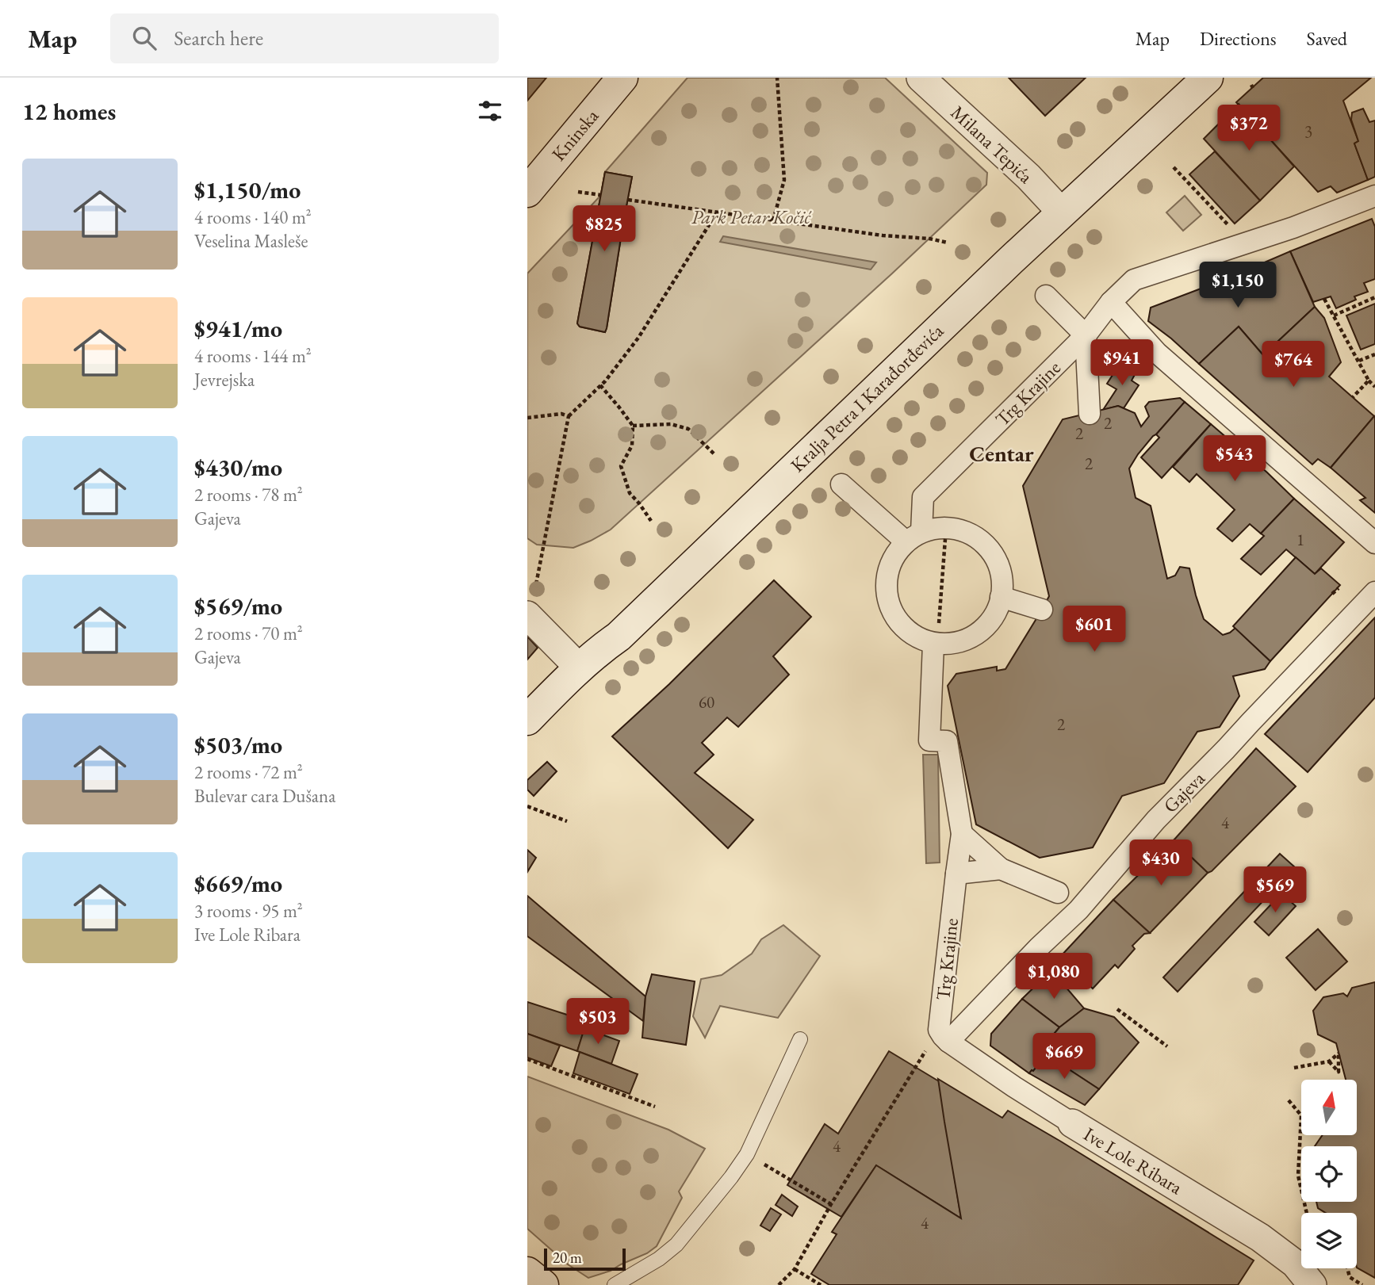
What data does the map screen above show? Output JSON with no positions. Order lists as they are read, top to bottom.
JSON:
{
  "streets": {
    "main road": ["Kninska", "Kralja Petra I Karađorđevića"],
    "street": [
      "Milana Tepića",
      "Trg Krajine",
      "Gajeva",
      "Ive Lole Ribara"
    ]
  },
  "crossings": [
    ["Milana Tepića", "Kralja Petra I Karađorđevića"],
    ["Trg Krajine", "Gajeva"],
    ["Trg Krajine", "Ive Lole Ribara"],
    ["Gajeva", "Ive Lole Ribara"]
  ],
  "districts": ["Centar"],
  "parks": ["Park Petar Kočić"],
  "house_numbers": [
    "3",
    "2",
    "2",
    "2",
    "1",
    "60",
    "2",
    "4",
    "4",
    "4"
  ],
  "scale_bar": "20 m",
  "north": "top",
  "page": {
    "header": "Map",
    "search": "Search here",
    "nav": ["Map", "Directions", "Saved"],
    "heading": "12 homes",
    "price": [
      "$372",
      "$825",
      "$1,150",
      "$941",
      "$764",
      "$543",
      "$601",
      "$430",
      "$569",
      "$1,080",
      "$503",
      "$669"
    ],
    "list": [
      {
        "name": "$1,150/mo",
        "note": "4 rooms · 140 m² · Veselina Masleše"
      },
      {
        "name": "$941/mo",
        "note": "4 rooms · 144 m² · Jevrejska"
      },
      {
        "name": "$430/mo",
        "note": "2 rooms · 78 m² · Gajeva"
      },
      {
        "name": "$569/mo",
        "note": "2 rooms · 70 m² · Gajeva"
      },
      {
        "name": "$503/mo",
        "note": "2 rooms · 72 m² · Bulevar cara Dušana"
      },
      {
        "name": "$669/mo",
        "note": "3 rooms · 95 m² · Ive Lole Ribara"
      }
    ],
    "scale": "20 m"
  }
}
